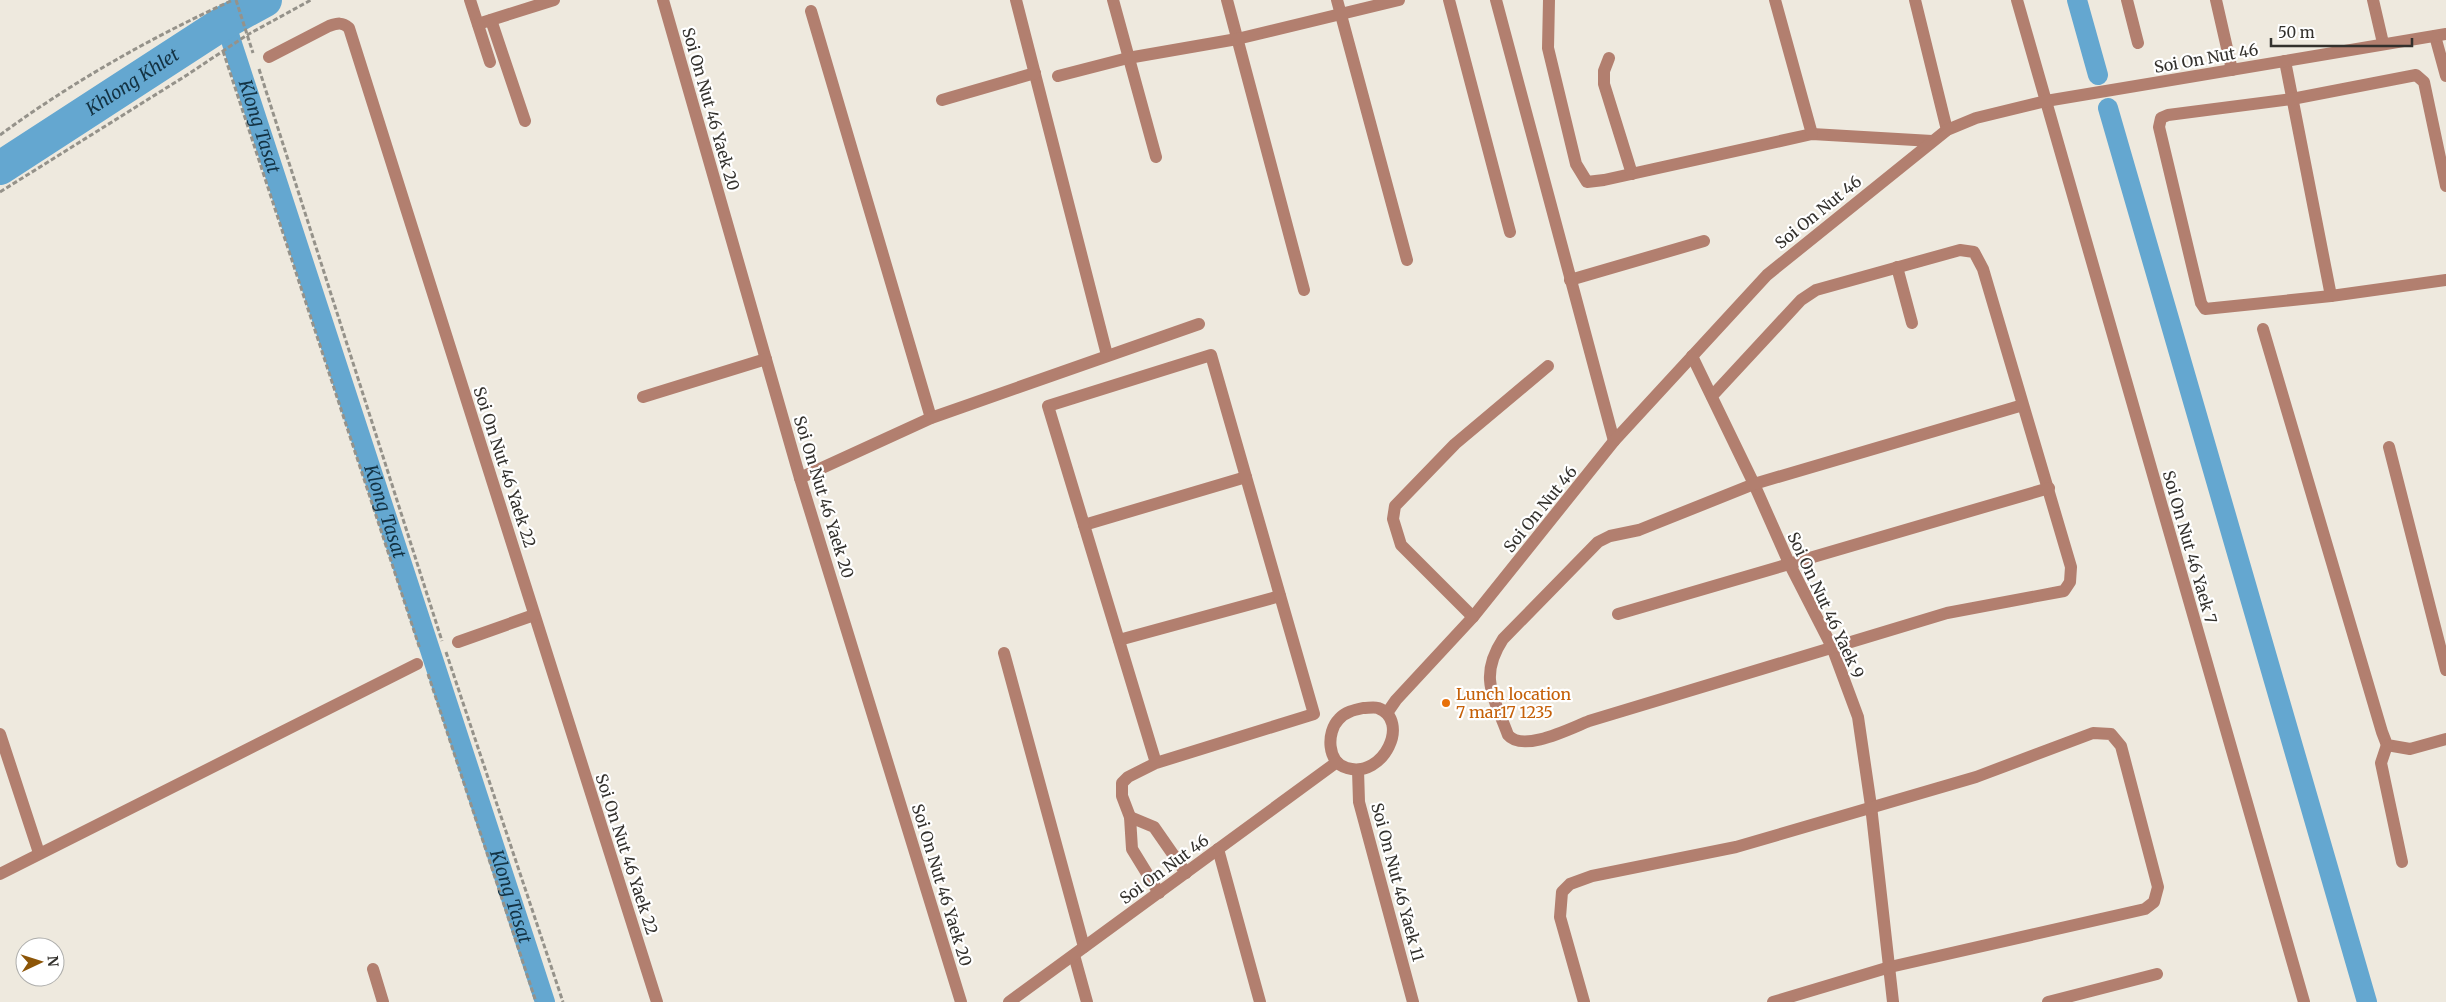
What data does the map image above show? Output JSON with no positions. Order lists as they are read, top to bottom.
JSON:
{
  "streets": {
    "street": [
      "Soi On Nut 46",
      "Soi On Nut 46 Yaek 20",
      "Soi On Nut 46 Yaek 22",
      "Soi On Nut 46 Yaek 7",
      "Soi On Nut 46 Yaek 9",
      "Soi On Nut 46 Yaek 11"
    ]
  },
  "crossings": [
    ["Soi On Nut 46", "Soi On Nut 46 Yaek 7"],
    ["Soi On Nut 46", "Soi On Nut 46 Yaek 9"],
    ["Soi On Nut 46", "Soi On Nut 46 Yaek 11"]
  ],
  "water": ["Khlong Khlet", "Klong Tasat"],
  "places": ["Lunch location 7 mar17 1235"],
  "scale_bar": "50 m",
  "north": "right"
}
